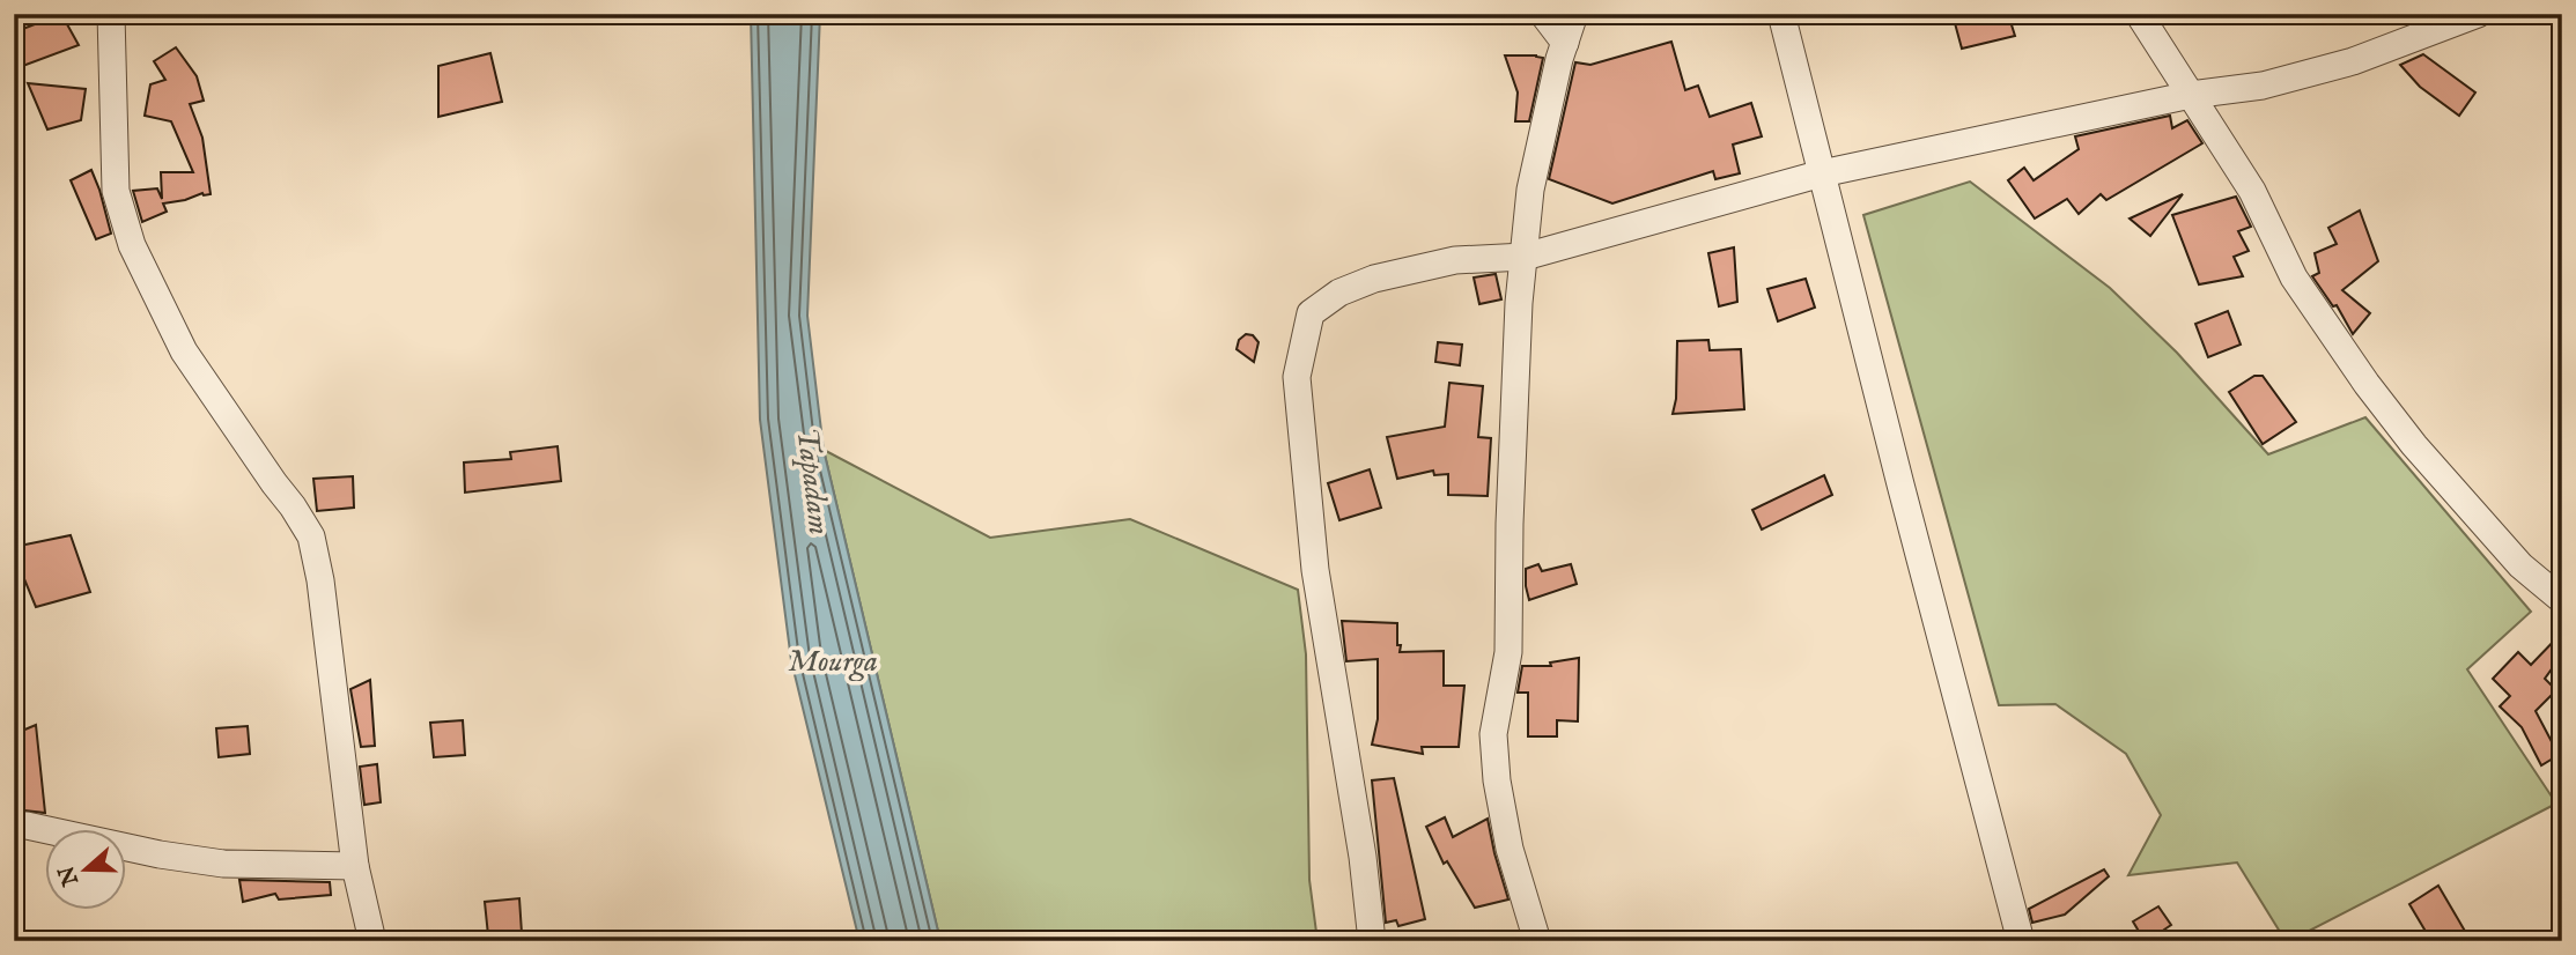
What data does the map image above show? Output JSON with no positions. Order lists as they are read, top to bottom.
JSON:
{
  "water": ["Tapadam", "Mourga"],
  "north": "left"
}
